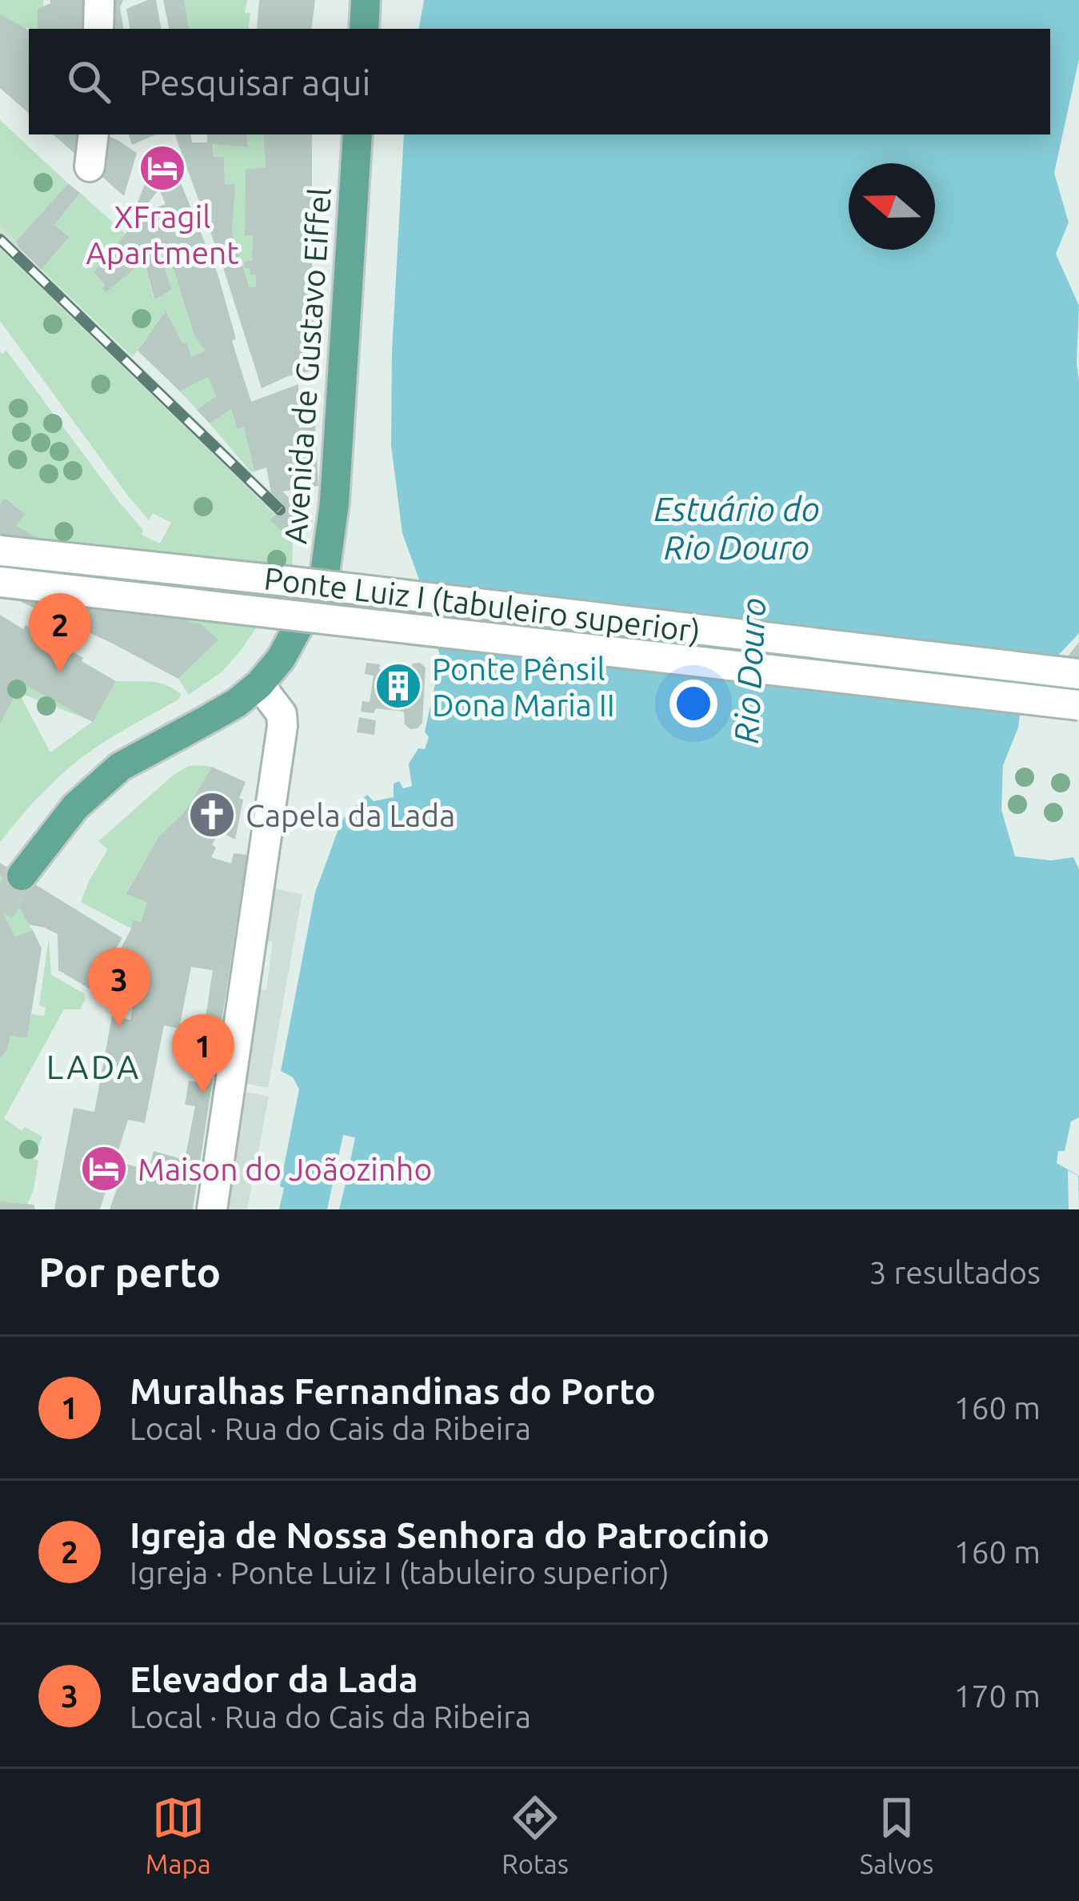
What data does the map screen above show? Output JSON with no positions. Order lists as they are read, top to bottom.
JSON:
{
  "streets": {
    "main road": ["Avenida de Gustavo Eiffel"],
    "street": ["Ponte Luiz I (tabuleiro superior)"]
  },
  "districts": ["LADA"],
  "water": ["Estuário do Rio Douro", "Rio Douro"],
  "places": {
    "hotel": ["XFragil Apartment", "Maison do Joãozinho"],
    "building": ["Ponte Pênsil Dona Maria II"],
    "church": ["Capela da Lada"]
  },
  "north": "left",
  "page": {
    "search": "Pesquisar aqui",
    "pins": ["2", "3", "1"],
    "heading": ["Por perto", "3 resultados"],
    "list": [
      {
        "mark": "1",
        "name": "Muralhas Fernandinas do Porto",
        "note": "Local · Rua do Cais da Ribeira",
        "value": "160 m"
      },
      {
        "mark": "2",
        "name": "Igreja de Nossa Senhora do Patrocínio",
        "note": "Igreja · Ponte Luiz I (tabuleiro superior)",
        "value": "160 m"
      },
      {
        "mark": "3",
        "name": "Elevador da Lada",
        "note": "Local · Rua do Cais da Ribeira",
        "value": "170 m"
      }
    ],
    "nav": ["Mapa", "Rotas", "Salvos"]
  }
}
